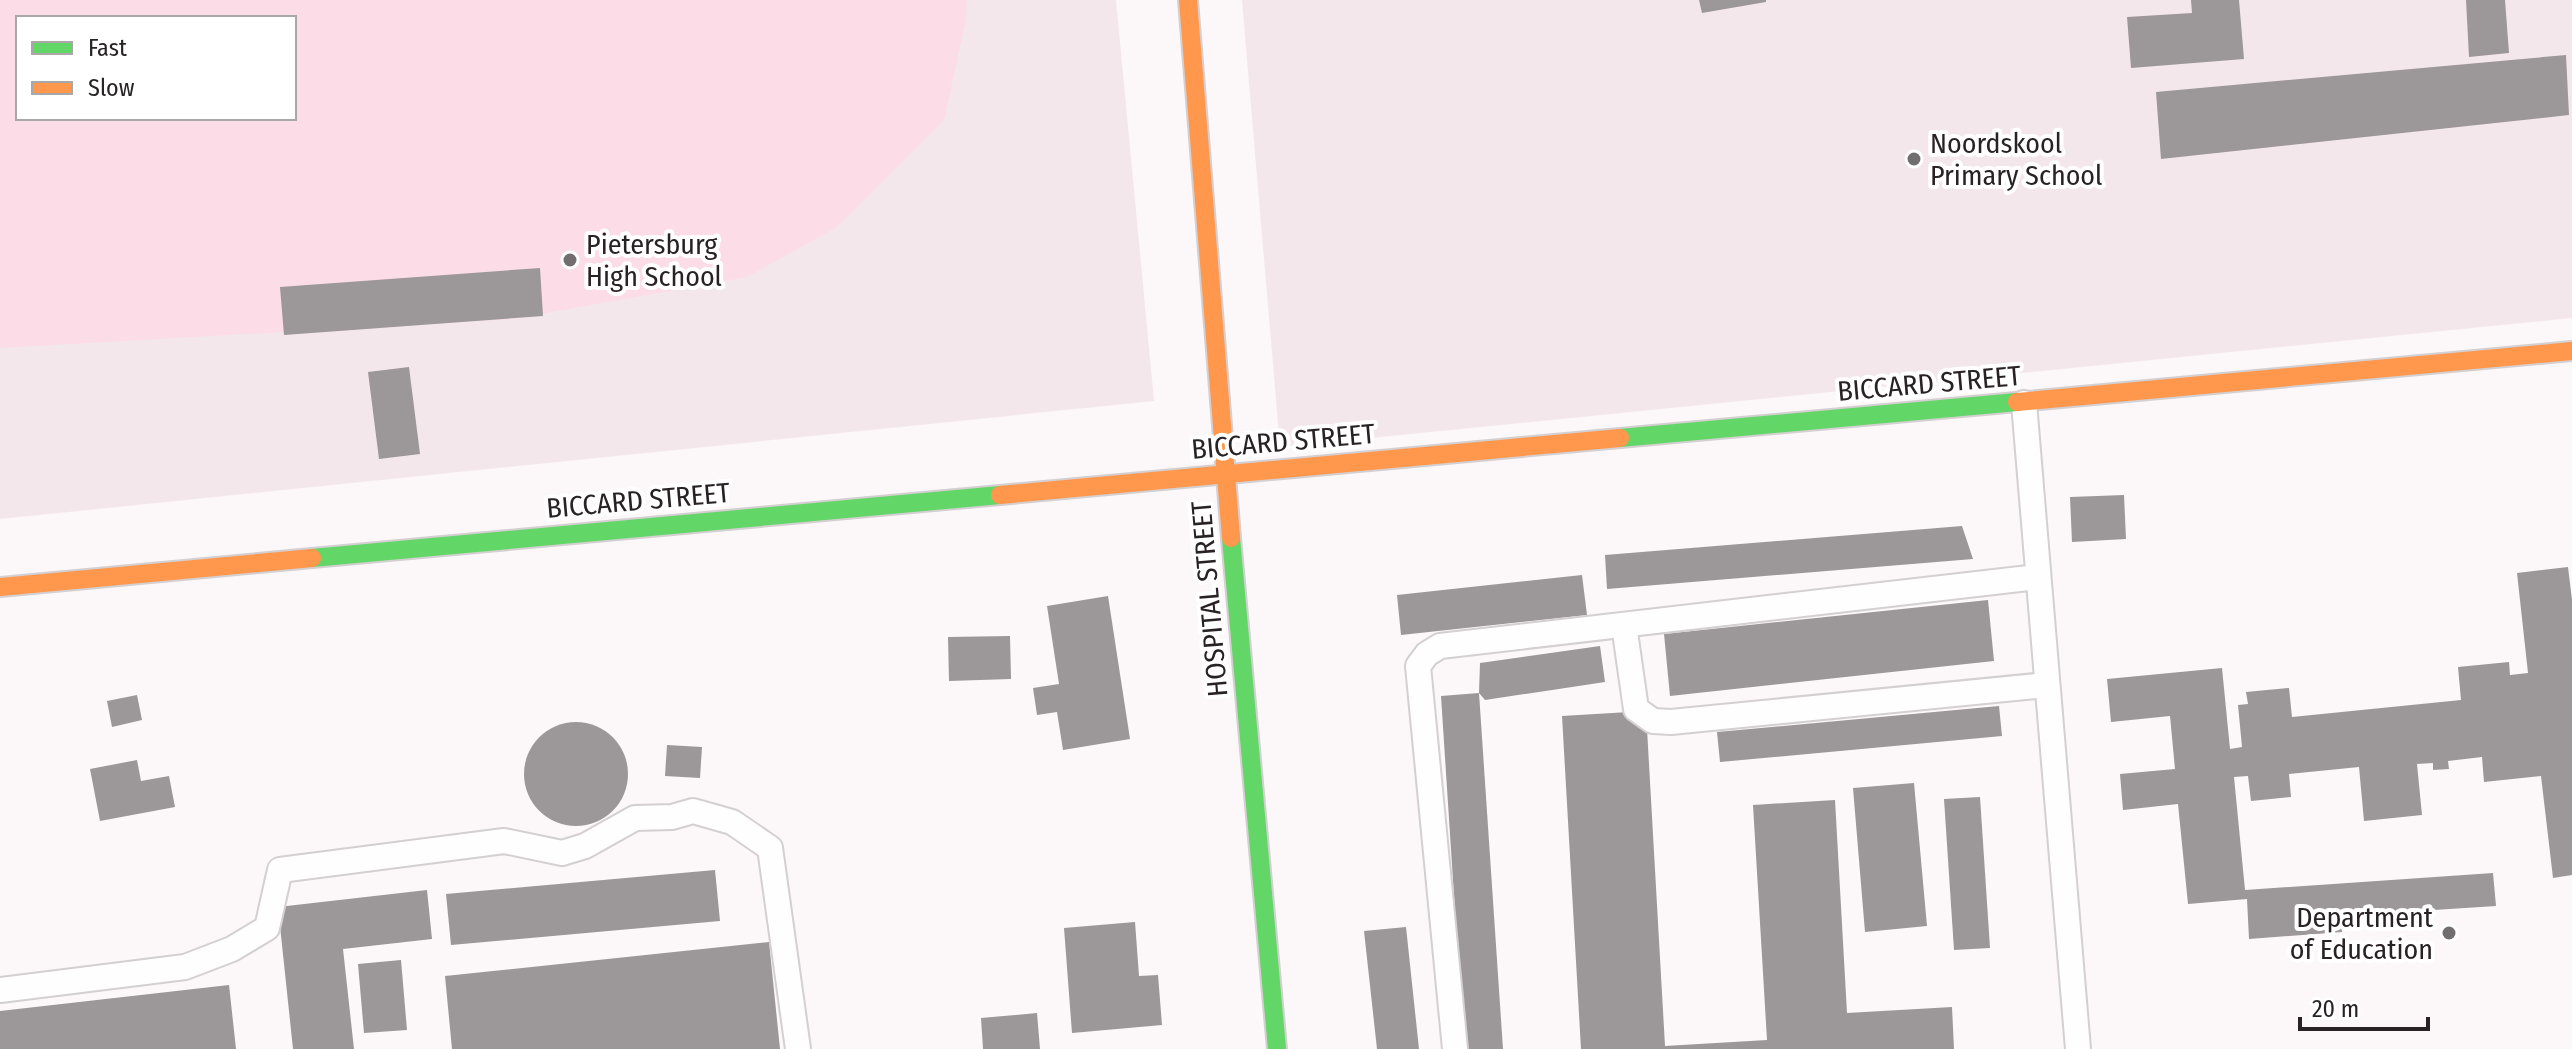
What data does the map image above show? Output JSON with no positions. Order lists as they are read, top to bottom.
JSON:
{
  "streets": {
    "street": ["BICCARD STREET", "HOSPITAL STREET"]
  },
  "crossings": [
    ["BICCARD STREET", "HOSPITAL STREET"]
  ],
  "places": ["Noordskool Primary School", "Pietersburg High School", "Department of Education"],
  "legend": ["Fast", "Slow"],
  "scale_bar": "20 m"
}
